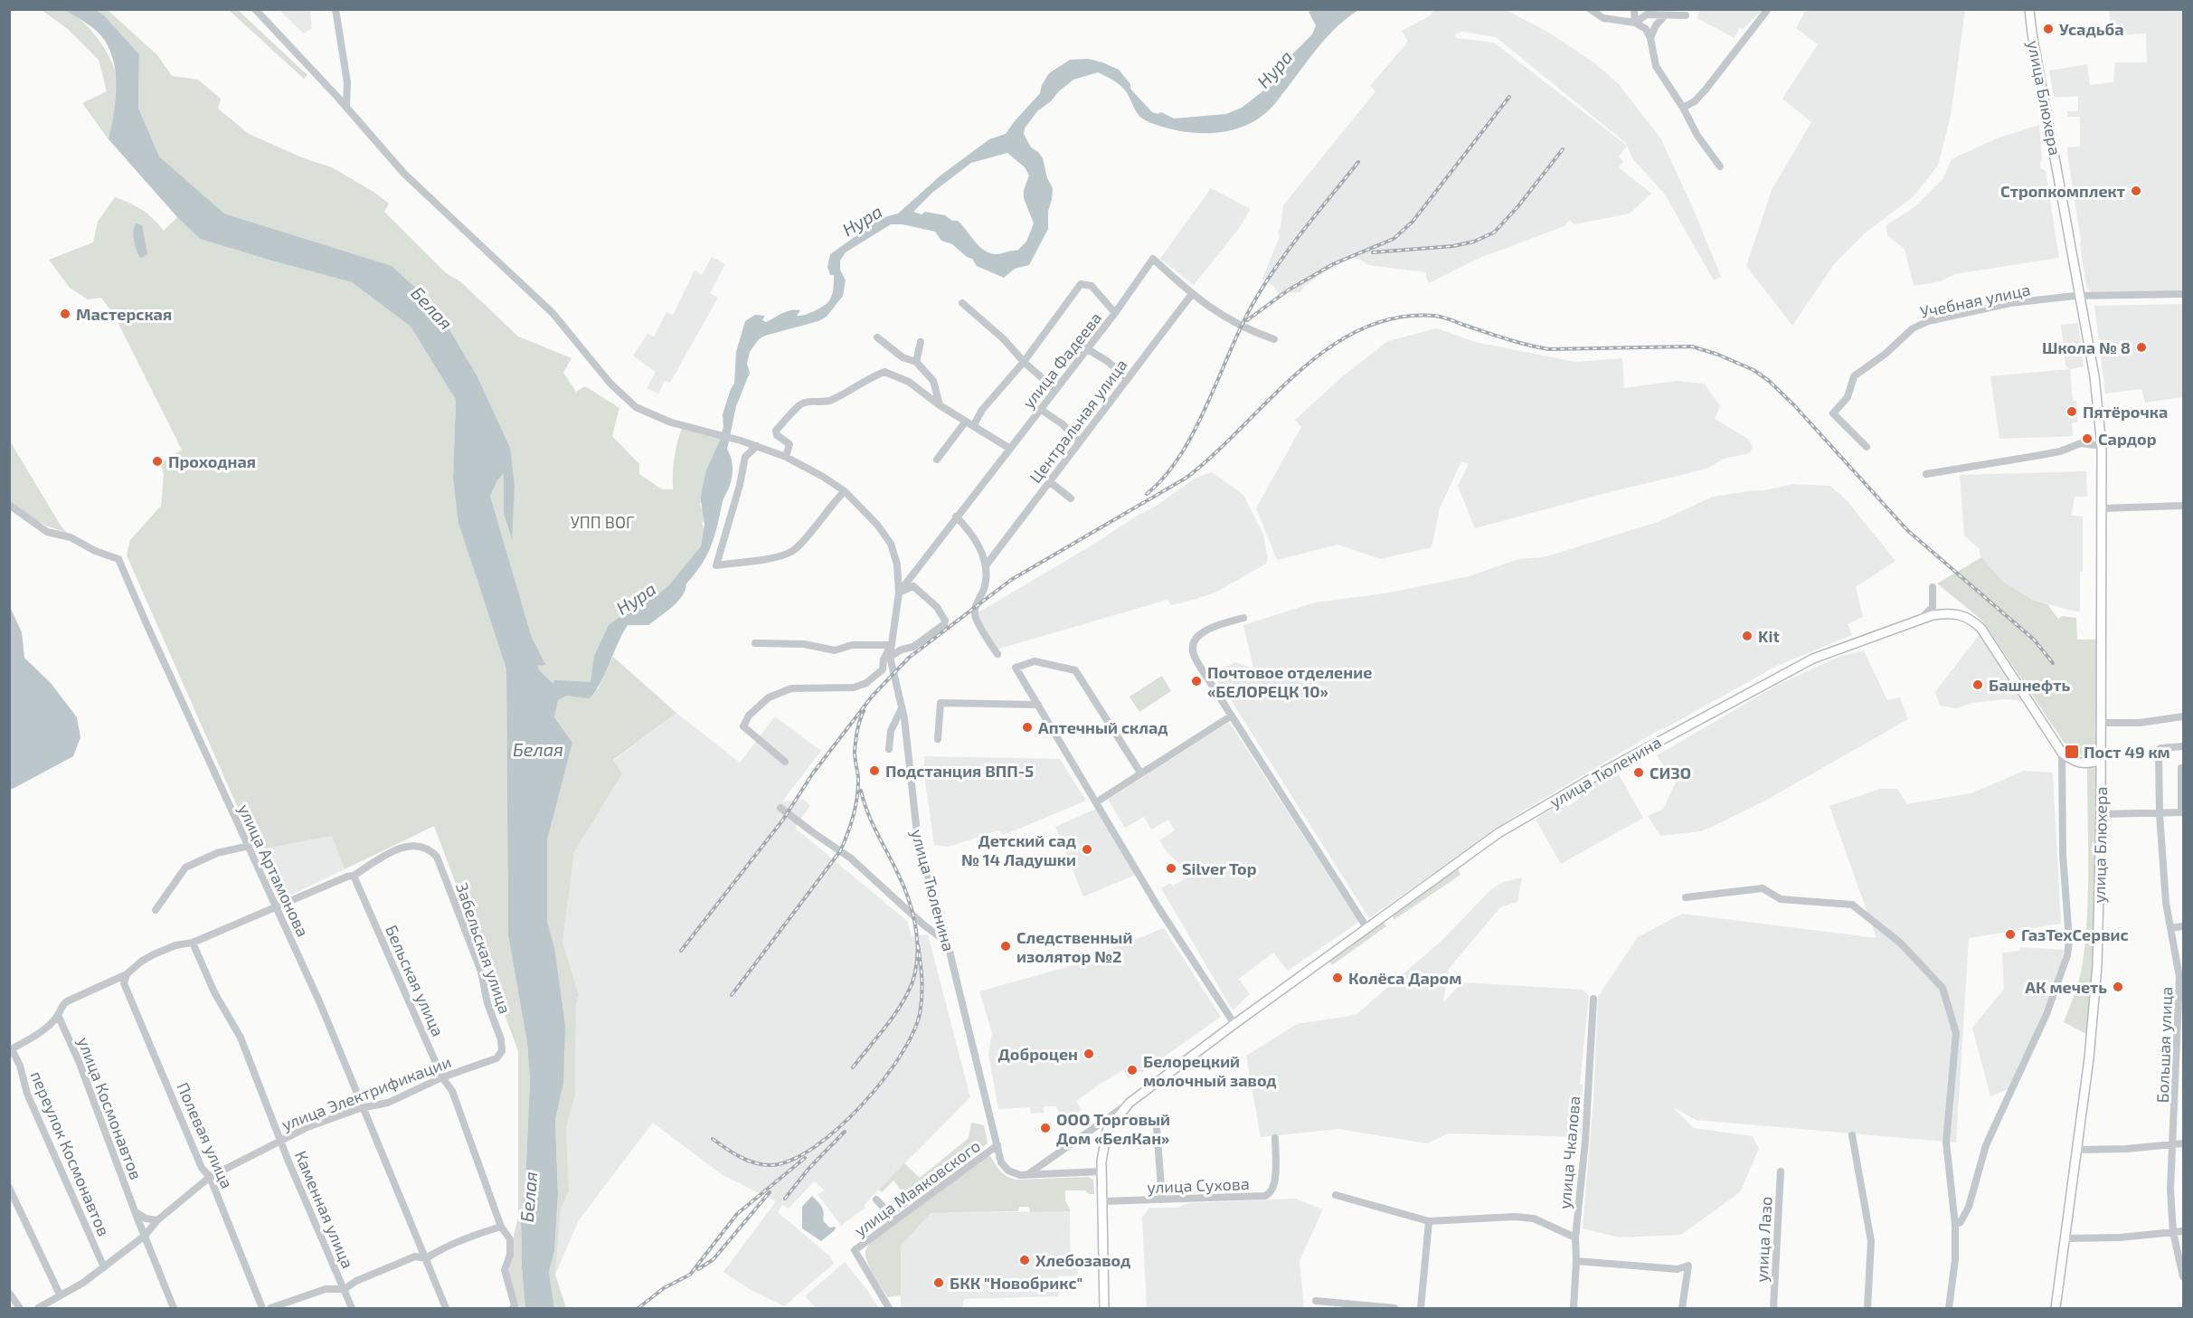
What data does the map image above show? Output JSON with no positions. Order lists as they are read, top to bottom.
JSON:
{
  "streets": {
    "main road": ["улица Блюхера", "улица Тюленина"],
    "street": [
      "Учебная улица",
      "улица Фадеева",
      "Центральная улица",
      "улица Артамонова",
      "Забельская улица",
      "Бельская улица",
      "Большая улица",
      "улица Электрификации",
      "улица Космонавтов",
      "Полевая улица",
      "улица Чкалова",
      "переулок Космонавтов",
      "улица Сухова",
      "улица Маяковского",
      "Каменная улица",
      "улица Лазо"
    ]
  },
  "crossings": [
    ["улица Блюхера", "Учебная улица"],
    ["улица Фадеева", "Центральная улица"],
    ["улица Фадеева", "улица Тюленина"],
    ["улица Тюленина", "улица Сухова"],
    ["улица Тюленина", "улица Маяковского"],
    ["улица Артамонова", "улица Электрификации"],
    ["Забельская улица", "Бельская улица"],
    ["Забельская улица", "улица Электрификации"],
    ["Бельская улица", "улица Электрификации"],
    ["улица Электрификации", "улица Космонавтов"],
    ["улица Электрификации", "Полевая улица"],
    ["улица Электрификации", "переулок Космонавтов"],
    ["улица Электрификации", "Каменная улица"]
  ],
  "water": ["Нура", "Белая"],
  "parks": ["УПП ВОГ"],
  "places": {
    "other": [
      "Усадьба",
      "Стропкомплект",
      "Мастерская",
      "Школа № 8",
      "Пятёрочка",
      "Сардор",
      "Проходная",
      "Kit",
      "Почтовое отделение «БЕЛОРЕЦК 10»",
      "Башнефть",
      "Аптечный склад",
      "Подстанция ВПП-5",
      "СИЗО",
      "Детский сад № 14 Ладушки",
      "Silver Top",
      "ГазТехСервис",
      "Следственный изолятор №2",
      "Колёса Даром",
      "АК мечеть",
      "Доброцен",
      "Белорецкий молочный завод",
      "ООО Торговый Дом «БелКан»",
      "Хлебозавод",
      "БКК \"Новобрикс\""
    ],
    "transit": ["Пост 49 км"]
  }
}
